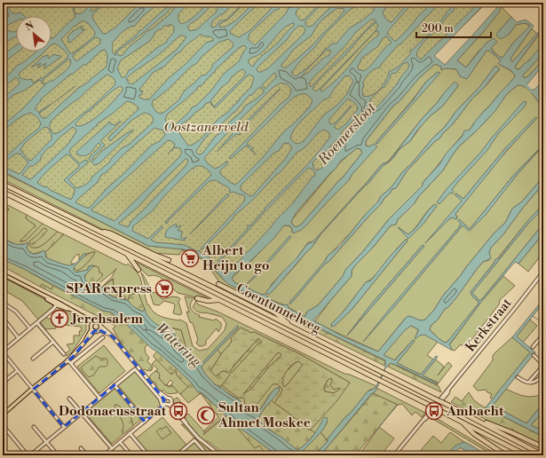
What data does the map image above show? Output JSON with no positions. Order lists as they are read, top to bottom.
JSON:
{
  "streets": {
    "highway": ["Coentunnelweg"],
    "street": ["Kerkstraat"]
  },
  "water": ["Roemersloot", "Watering"],
  "parks": ["Oostzanerveld"],
  "places": {
    "supermarket": ["Albert Heijn to go", "SPAR express"],
    "church": ["Jerehsalem"],
    "bus stop": ["Dodonaeusstraat", "Ambacht"],
    "mosque": ["Sultan Ahmet Moskee"]
  },
  "scale_bar": "200 m",
  "north": "top left"
}
